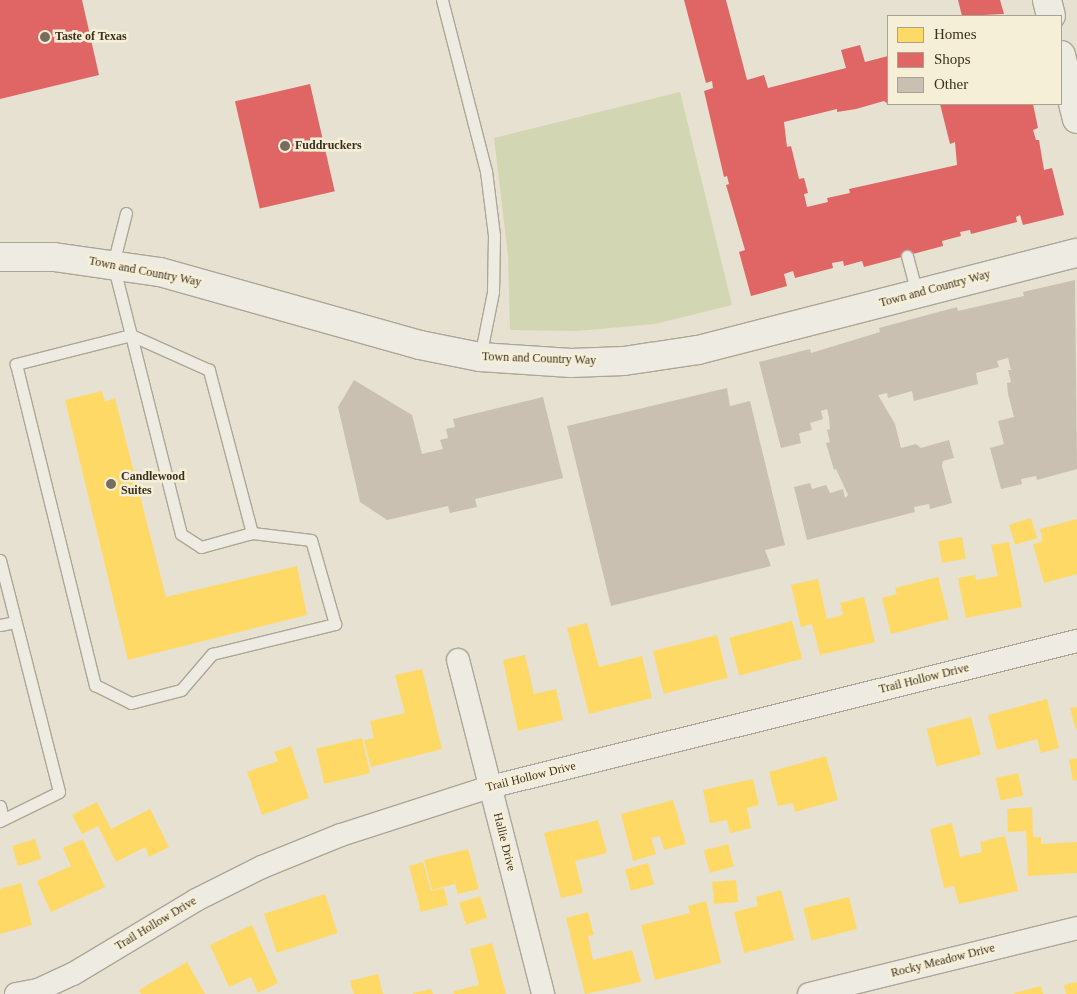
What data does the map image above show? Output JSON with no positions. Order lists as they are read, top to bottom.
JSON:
{
  "streets": {
    "street": [
      "Town and Country Way",
      "Trail Hollow Drive",
      "Hallie Drive",
      "Rocky Meadow Drive"
    ]
  },
  "crossings": [
    ["Trail Hollow Drive", "Hallie Drive"]
  ],
  "places": ["Taste of Texas", "Fuddruckers", "Candlewood Suites"],
  "legend": ["Homes", "Shops", "Other"]
}
